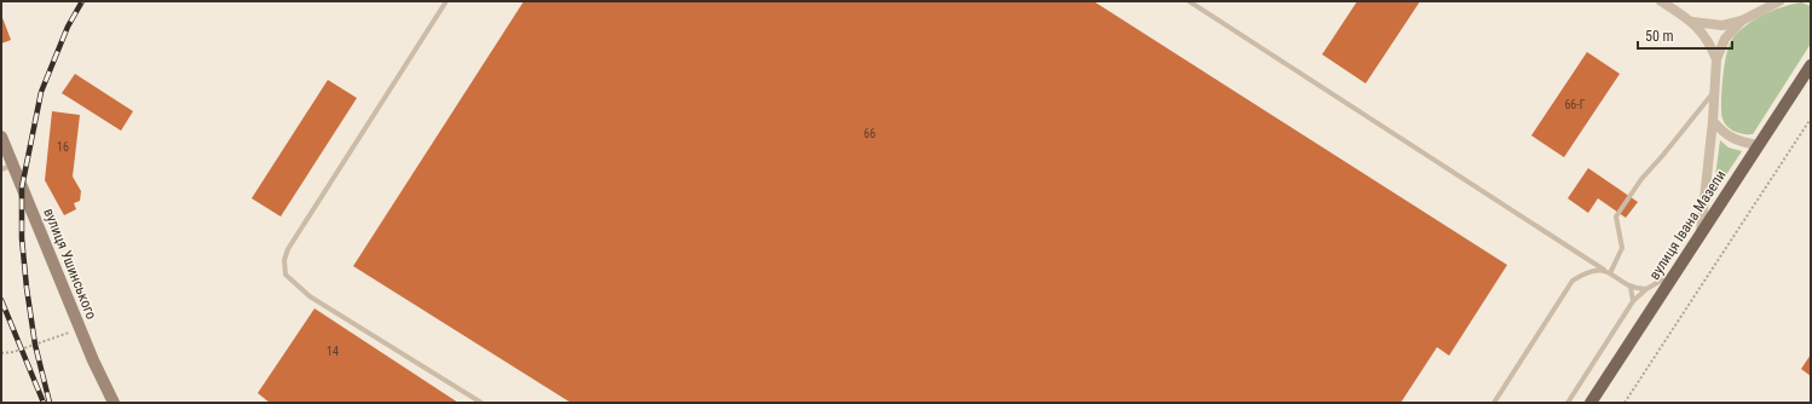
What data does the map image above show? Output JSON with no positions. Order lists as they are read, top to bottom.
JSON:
{
  "streets": {
    "main road": ["вулиця Івана Мазепи"],
    "street": ["вулиця Ушинського"]
  },
  "house_numbers": [
    "66-Г",
    "66",
    "16",
    "14"
  ],
  "scale_bar": "50 m"
}
